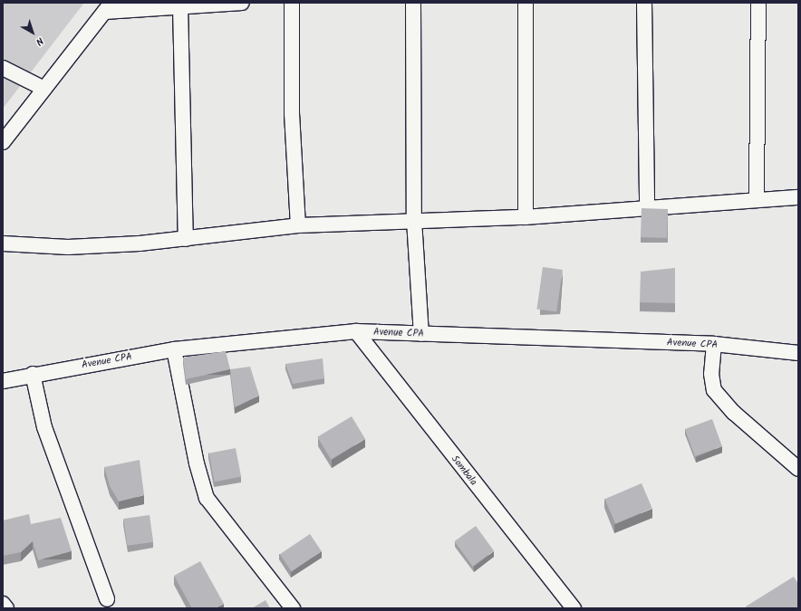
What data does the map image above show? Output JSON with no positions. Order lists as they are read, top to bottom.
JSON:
{
  "streets": {
    "street": ["Avenue CPA", "Sombala"]
  },
  "crossings": [
    ["Avenue CPA", "Sombala"]
  ],
  "north": "bottom right"
}
